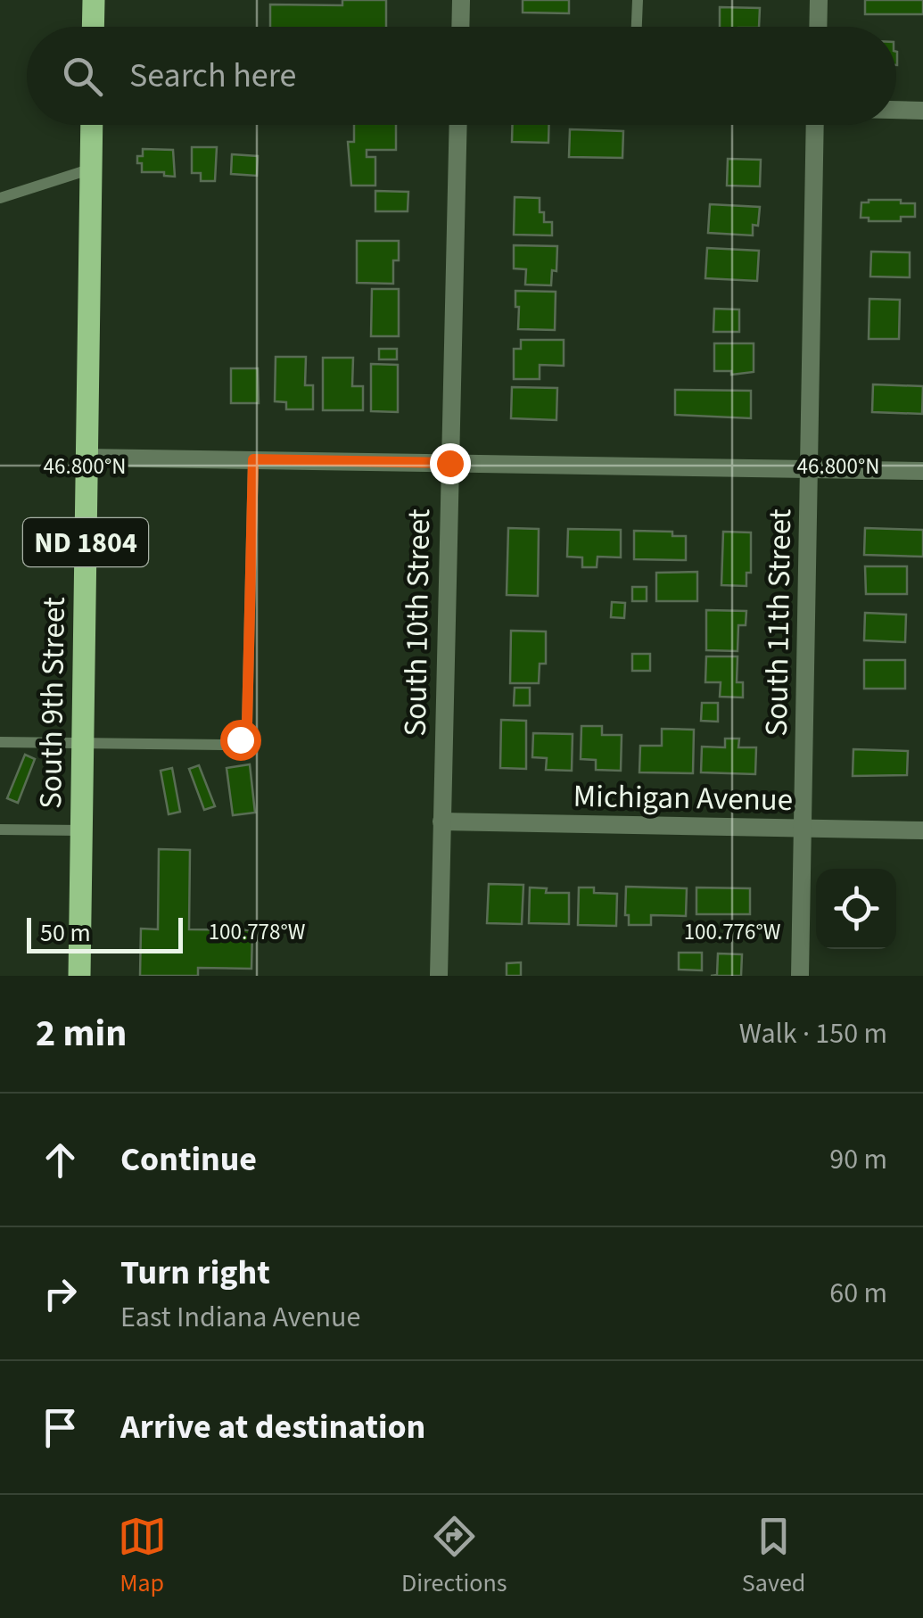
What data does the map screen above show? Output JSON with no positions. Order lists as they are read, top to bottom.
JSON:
{
  "streets": {
    "main road": ["ND 1804", "South 9th Street"],
    "street": ["South 10th Street", "South 11th Street", "Michigan Avenue"]
  },
  "crossings": [
    ["South 10th Street", "Michigan Avenue"],
    ["South 11th Street", "Michigan Avenue"]
  ],
  "scale_bar": "50 m",
  "page": {
    "search": "Search here",
    "scale": "50 m",
    "heading": ["2 min", "Walk · 150 m"],
    "list": [
      ["Continue", "90 m"],
      ["Turn right", "East Indiana Avenue", "60 m"],
      "Arrive at destination"
    ],
    "nav": ["Map", "Directions", "Saved"]
  },
  "coordinates": ["46.800°N", "100.778°W", "100.776°W"]
}
